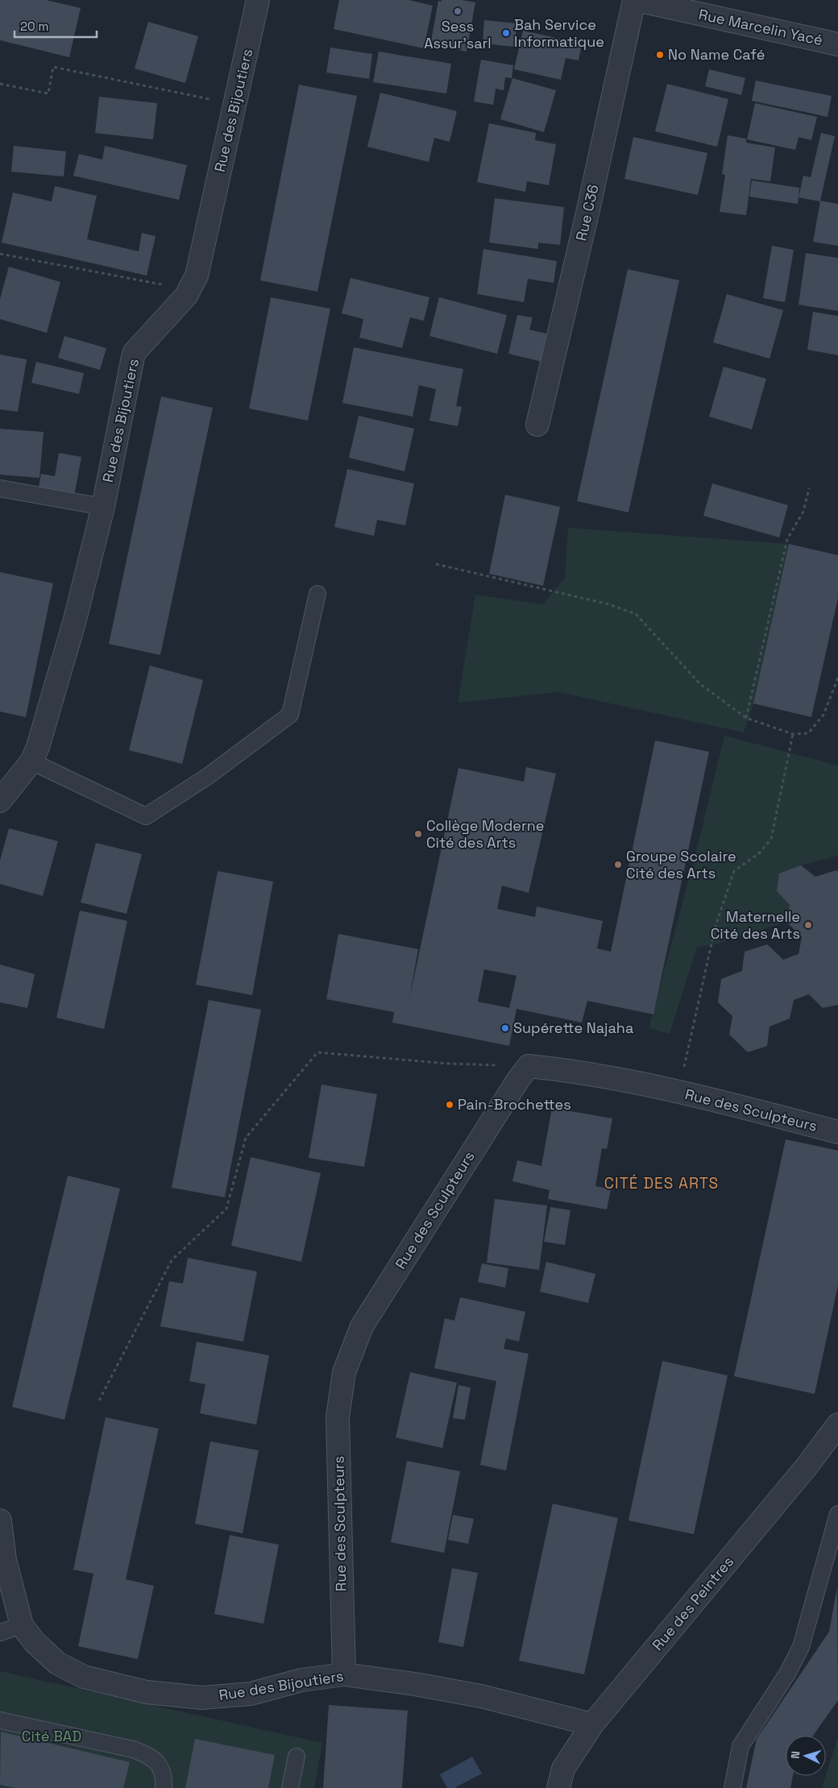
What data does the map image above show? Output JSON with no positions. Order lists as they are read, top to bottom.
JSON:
{
  "streets": {
    "street": [
      "Rue Marcelin Yacé",
      "Rue des Bijoutiers",
      "Rue C36",
      "Rue des Sculpteurs",
      "Rue des Peintres"
    ]
  },
  "crossings": [
    ["Rue Marcelin Yacé", "Rue C36"],
    ["Rue des Bijoutiers", "Rue des Sculpteurs"],
    ["Rue des Bijoutiers", "Rue des Peintres"]
  ],
  "districts": ["CITÉ DES ARTS"],
  "parks": ["Cité BAD"],
  "places": [
    "Sess Assur'sarl",
    "Bah Service Informatique",
    "No Name Café",
    "Collège Moderne Cité des Arts",
    "Groupe Scolaire Cité des Arts",
    "Maternelle Cité des Arts",
    "Supérette Najaha",
    "Pain-Brochettes"
  ],
  "scale_bar": "20 m",
  "north": "left"
}
